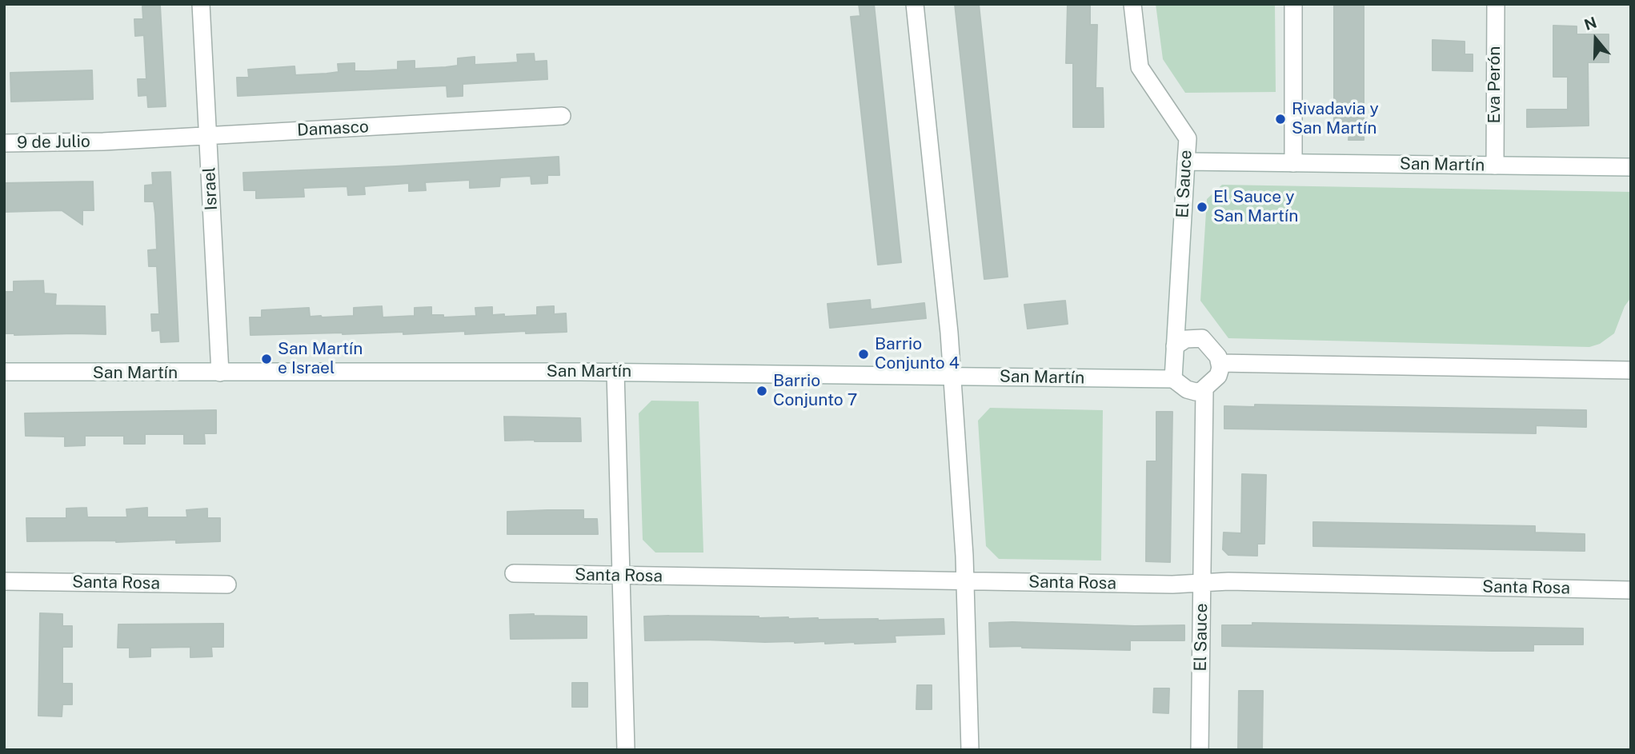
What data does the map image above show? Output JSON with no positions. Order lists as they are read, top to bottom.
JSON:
{
  "streets": {
    "street": [
      "Eva Perón",
      "Damasco",
      "9 de Julio",
      "San Martín",
      "El Sauce",
      "Israel",
      "Santa Rosa"
    ]
  },
  "crossings": [
    ["Eva Perón", "San Martín"],
    ["Damasco", "9 de Julio"],
    ["Damasco", "Israel"],
    ["San Martín", "El Sauce"],
    ["San Martín", "Israel"],
    ["El Sauce", "Santa Rosa"]
  ],
  "places": [
    "Rivadavia y San Martín",
    "El Sauce y San Martín",
    "Barrio Conjunto 4",
    "San Martín e Israel",
    "Barrio Conjunto 7"
  ],
  "north": "top"
}
